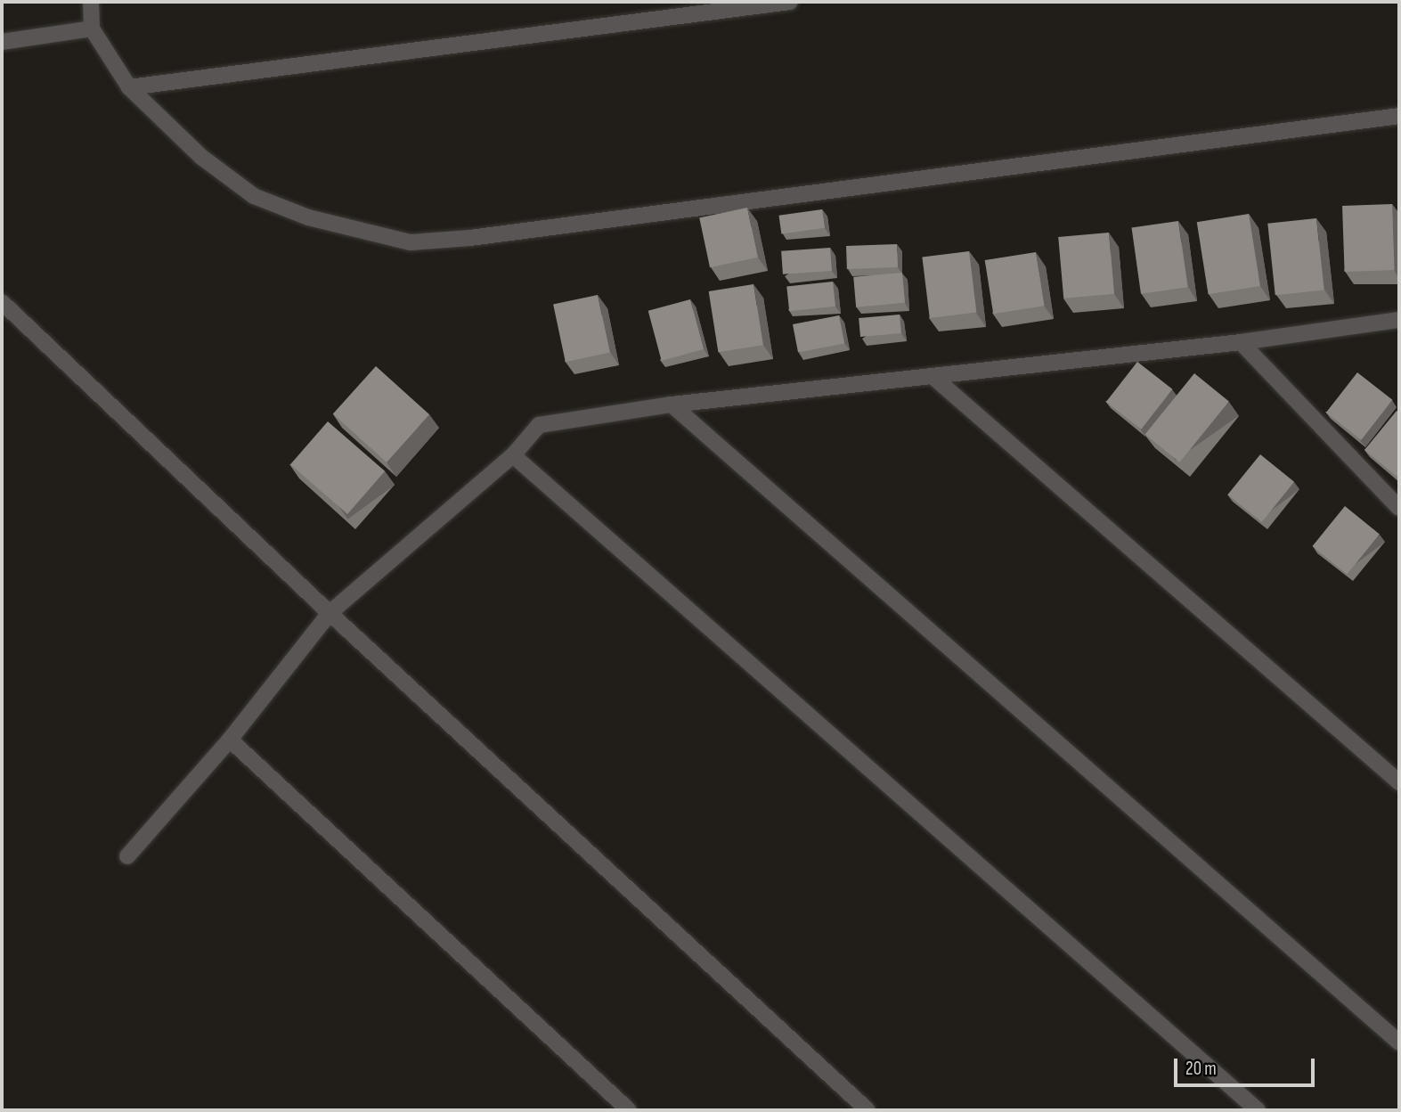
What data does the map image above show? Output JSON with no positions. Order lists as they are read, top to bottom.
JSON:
{
  "scale_bar": "20 m"
}
